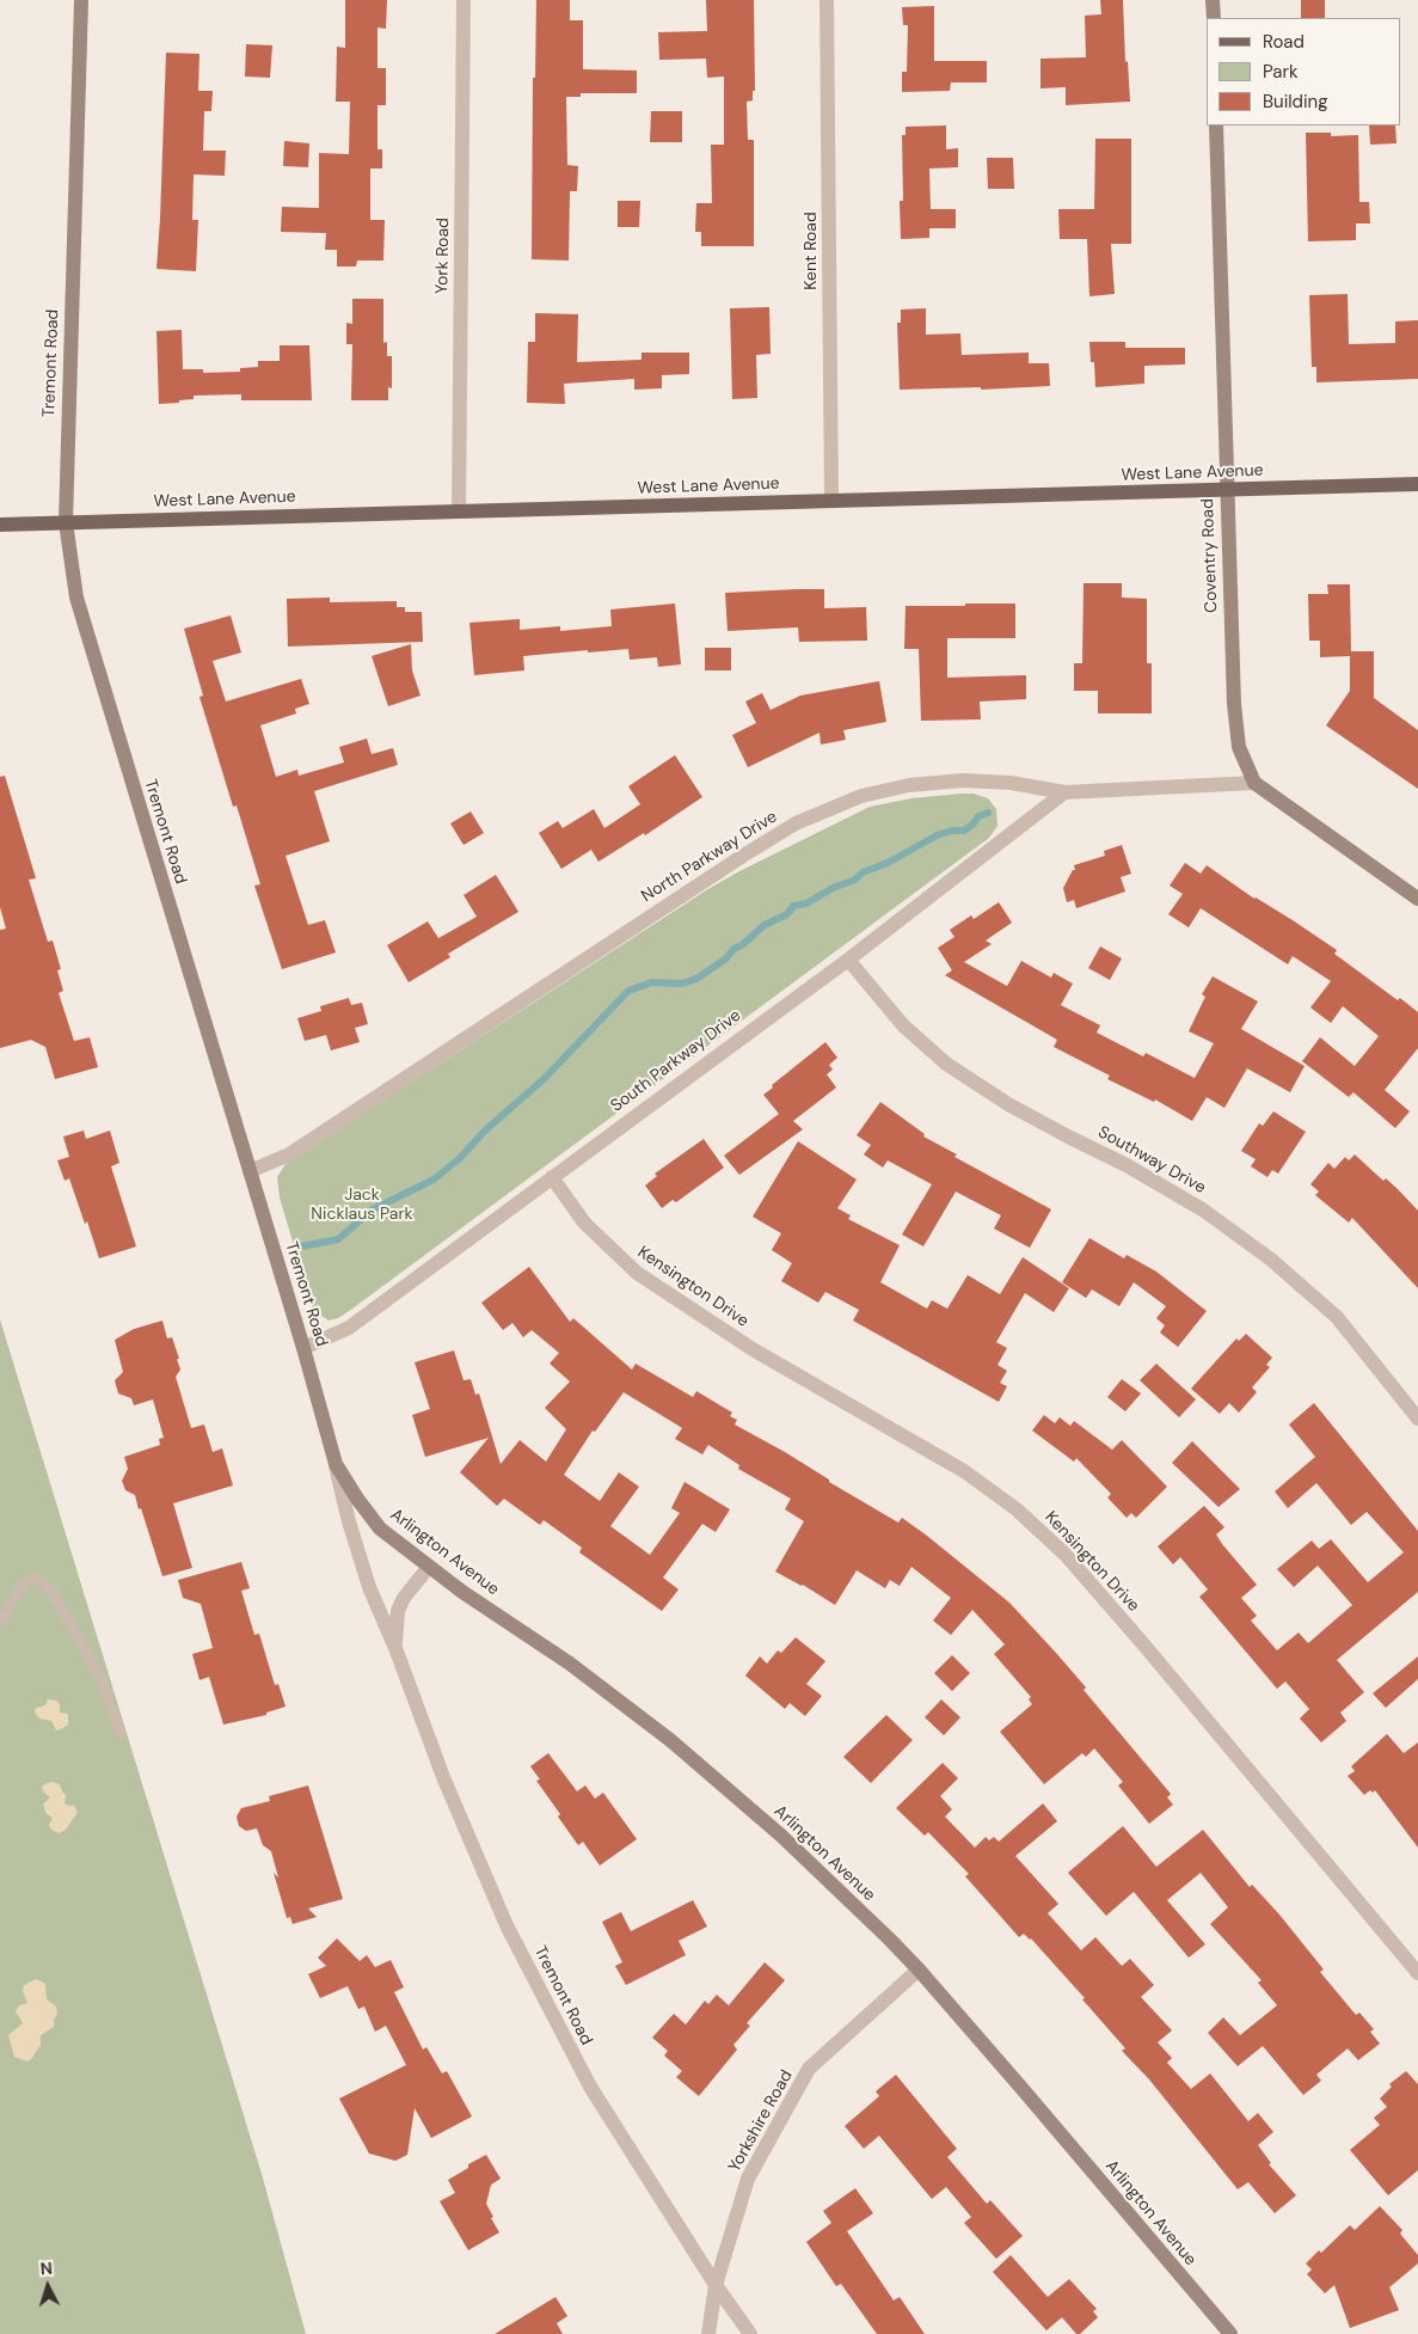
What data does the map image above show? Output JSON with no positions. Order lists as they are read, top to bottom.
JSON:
{
  "streets": {
    "main road": ["West Lane Avenue"],
    "street": [
      "Kent Road",
      "York Road",
      "Tremont Road",
      "Coventry Road",
      "North Parkway Drive",
      "South Parkway Drive",
      "Southway Drive",
      "Kensington Drive",
      "Arlington Avenue",
      "Yorkshire Road"
    ]
  },
  "crossings": [
    ["Kent Road", "West Lane Avenue"],
    ["York Road", "West Lane Avenue"],
    ["Tremont Road", "West Lane Avenue"],
    ["Tremont Road", "North Parkway Drive"],
    ["Tremont Road", "South Parkway Drive"],
    ["Tremont Road", "Arlington Avenue"],
    ["Tremont Road", "Yorkshire Road"],
    ["West Lane Avenue", "Coventry Road"],
    ["Coventry Road", "North Parkway Drive"],
    ["North Parkway Drive", "South Parkway Drive"],
    ["South Parkway Drive", "Southway Drive"],
    ["South Parkway Drive", "Kensington Drive"],
    ["Arlington Avenue", "Yorkshire Road"]
  ],
  "parks": ["Jack Nicklaus Park"],
  "legend": ["Road", "Park", "Building"],
  "north": "top"
}
